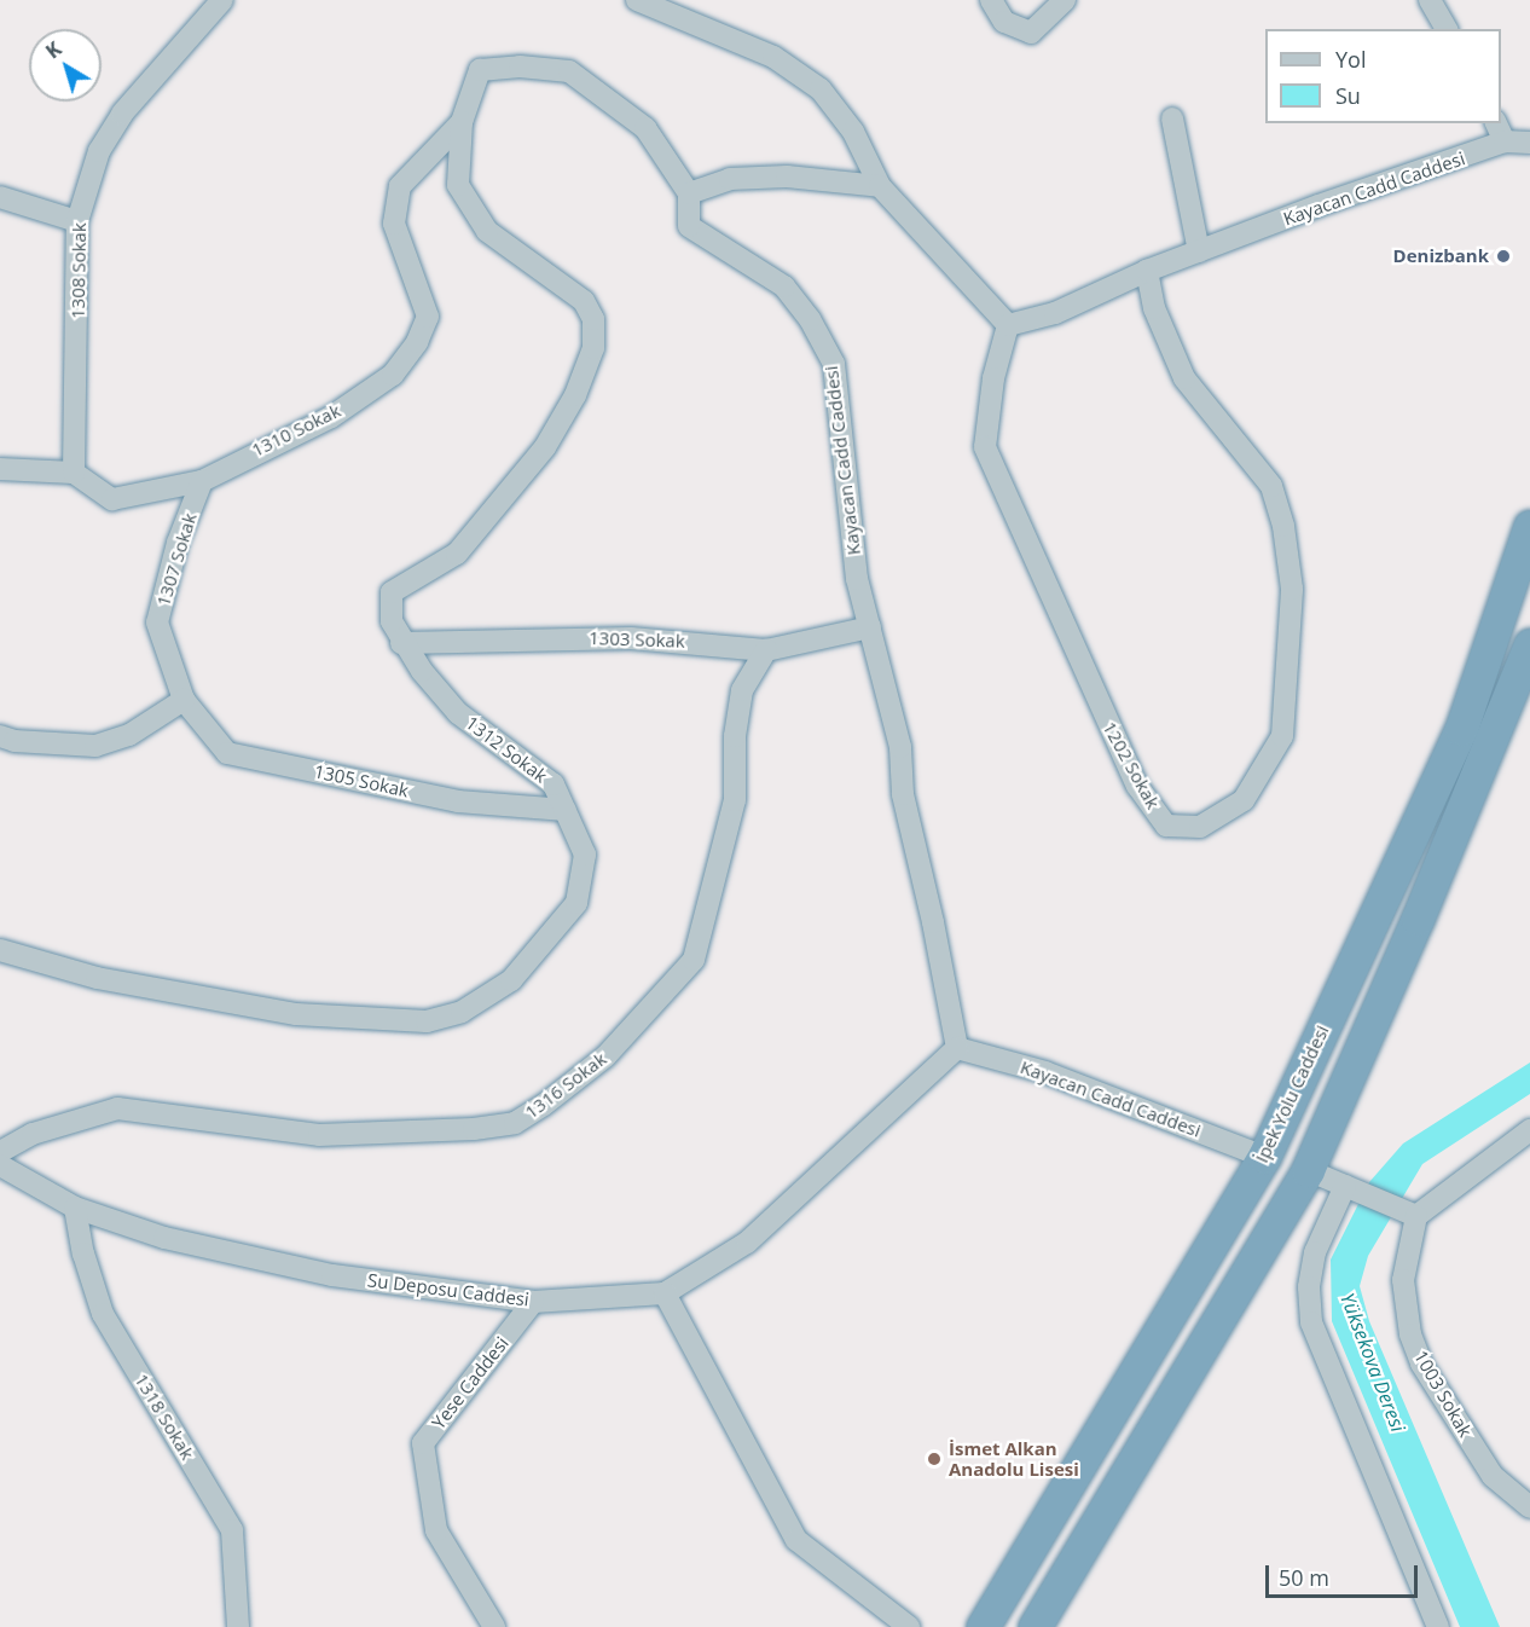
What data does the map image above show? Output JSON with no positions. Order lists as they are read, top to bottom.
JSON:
{
  "streets": {
    "highway": ["İpek Yolu Caddesi"],
    "street": [
      "Kayacan Cadd Caddesi",
      "1308 Sokak",
      "1310 Sokak",
      "1307 Sokak",
      "1303 Sokak",
      "1312 Sokak",
      "1202 Sokak",
      "1305 Sokak",
      "1316 Sokak",
      "Su Deposu Caddesi",
      "Yese Caddesi",
      "1003 Sokak",
      "1318 Sokak"
    ]
  },
  "crossings": [
    ["Kayacan Cadd Caddesi", "1310 Sokak"],
    ["Kayacan Cadd Caddesi", "1303 Sokak"],
    ["Kayacan Cadd Caddesi", "1202 Sokak"],
    ["Kayacan Cadd Caddesi", "İpek Yolu Caddesi"],
    ["Kayacan Cadd Caddesi", "Su Deposu Caddesi"],
    ["1308 Sokak", "1310 Sokak"],
    ["1310 Sokak", "1307 Sokak"],
    ["1310 Sokak", "1312 Sokak"],
    ["1307 Sokak", "1305 Sokak"],
    ["1303 Sokak", "1312 Sokak"],
    ["1303 Sokak", "1316 Sokak"],
    ["1312 Sokak", "1305 Sokak"],
    ["Su Deposu Caddesi", "Yese Caddesi"],
    ["Su Deposu Caddesi", "1318 Sokak"]
  ],
  "water": ["Yüksekova Deresi"],
  "places": ["Denizbank", "İsmet Alkan Anadolu Lisesi"],
  "legend": ["Yol", "Su"],
  "scale_bar": "50 m",
  "north": "top left"
}
